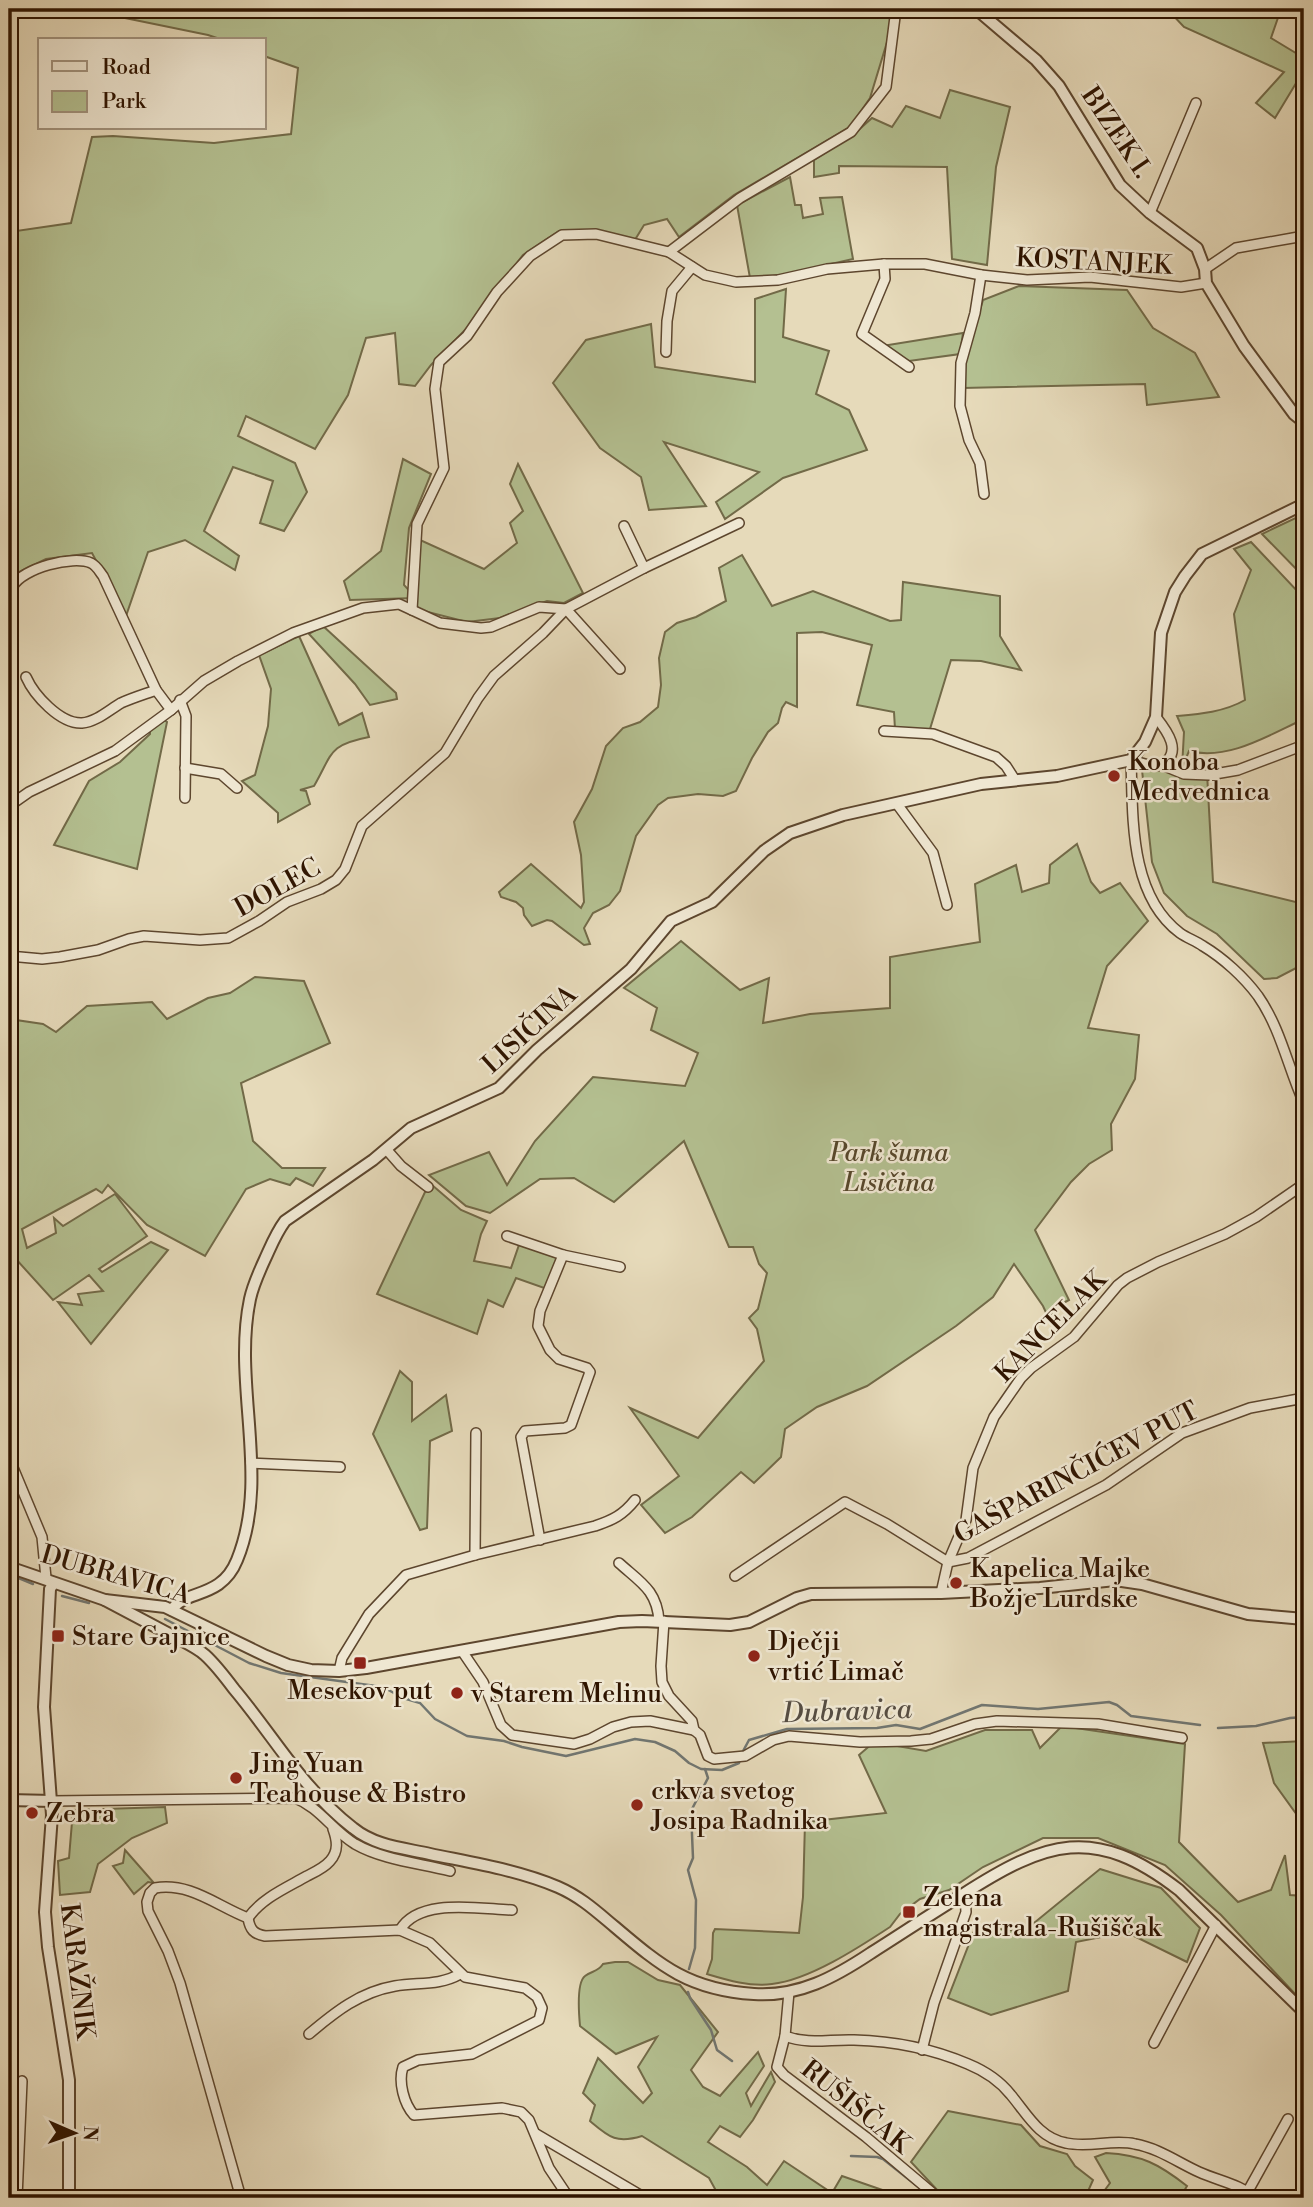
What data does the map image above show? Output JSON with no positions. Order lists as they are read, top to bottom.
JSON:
{
  "streets": {
    "street": [
      "BIZEK I.",
      "KOSTANJEK",
      "DOLEC",
      "LISIČINA",
      "KANCELAK",
      "GAŠPARINČIĆEV PUT",
      "DUBRAVICA",
      "KARAŽNIK",
      "RUŠIŠČAK"
    ]
  },
  "crossings": [
    ["BIZEK I.", "KOSTANJEK"],
    ["LISIČINA", "DUBRAVICA"],
    ["KANCELAK", "GAŠPARINČIĆEV PUT"],
    ["KANCELAK", "DUBRAVICA"],
    ["DUBRAVICA", "KARAŽNIK"]
  ],
  "water": ["Dubravica"],
  "parks": ["Park šuma Lisičina"],
  "places": {
    "other": [
      "Konoba Medvednica",
      "Kapelica Majke Božje Lurdske",
      "Dječji vrtić Limač",
      "v Starem Melinu",
      "Jing Yuan Teahouse & Bistro",
      "crkva svetog Josipa Radnika",
      "Zebra"
    ],
    "transit": ["Stare Gajnice", "Mesekov put", "Zelena magistrala-Rušiščak"]
  },
  "legend": ["Road", "Park"],
  "north": "right"
}
